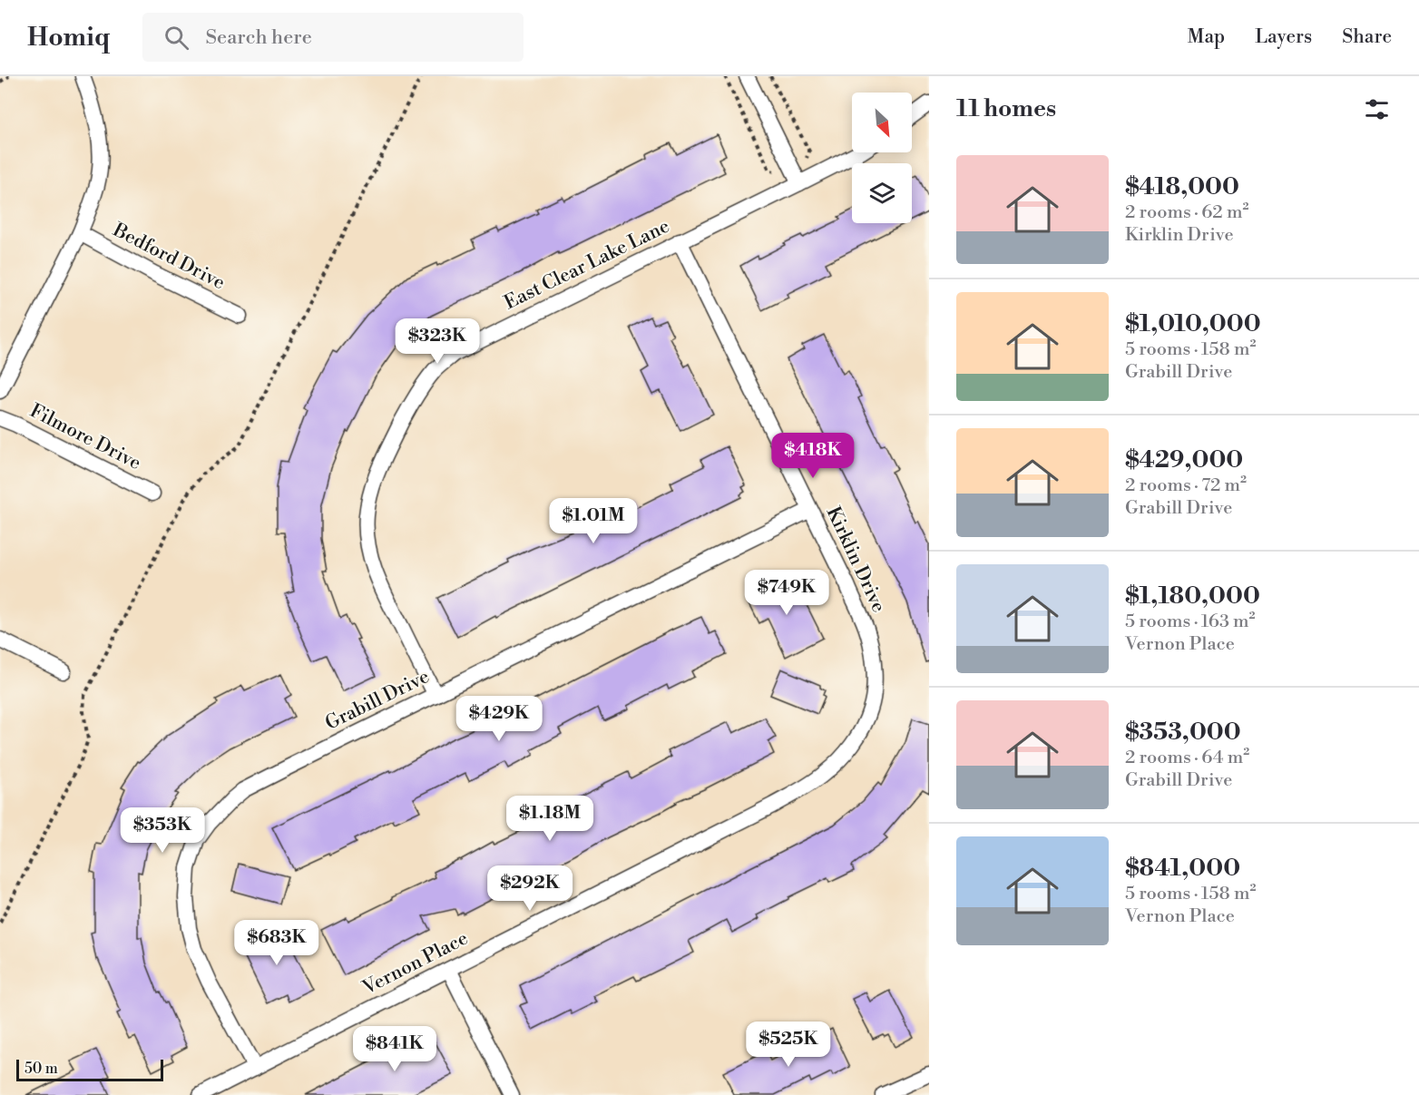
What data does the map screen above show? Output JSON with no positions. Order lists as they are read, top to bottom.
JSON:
{
  "streets": {
    "street": [
      "Bedford Drive",
      "East Clear Lake Lane",
      "Filmore Drive",
      "Kirklin Drive",
      "Grabill Drive",
      "Vernon Place"
    ]
  },
  "crossings": [
    ["East Clear Lake Lane", "Kirklin Drive"],
    ["East Clear Lake Lane", "Grabill Drive"],
    ["Kirklin Drive", "Grabill Drive"],
    ["Kirklin Drive", "Vernon Place"],
    ["Grabill Drive", "Vernon Place"]
  ],
  "scale_bar": "50 m",
  "north": "bottom right",
  "page": {
    "header": "Homiq",
    "search": "Search here",
    "nav": ["Map", "Layers", "Share"],
    "heading": "11 homes",
    "list": [
      {
        "name": "$418,000",
        "note": "2 rooms · 62 m² · Kirklin Drive"
      },
      {
        "name": "$1,010,000",
        "note": "5 rooms · 158 m² · Grabill Drive"
      },
      {
        "name": "$429,000",
        "note": "2 rooms · 72 m² · Grabill Drive"
      },
      {
        "name": "$1,180,000",
        "note": "5 rooms · 163 m² · Vernon Place"
      },
      {
        "name": "$353,000",
        "note": "2 rooms · 64 m² · Grabill Drive"
      },
      {
        "name": "$841,000",
        "note": "5 rooms · 158 m² · Vernon Place"
      }
    ],
    "price": [
      "$323K",
      "$418K",
      "$1.01M",
      "$749K",
      "$429K",
      "$1.18M",
      "$353K",
      "$292K",
      "$683K",
      "$525K",
      "$841K"
    ],
    "scale": "50 m"
  }
}
